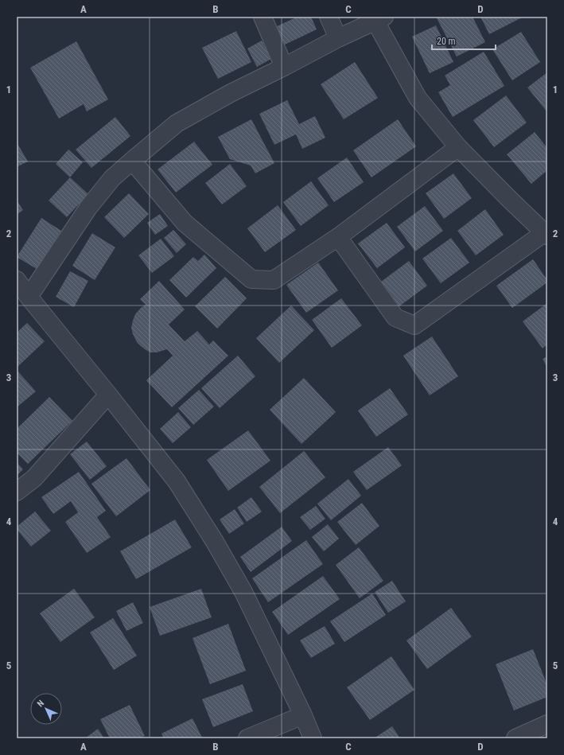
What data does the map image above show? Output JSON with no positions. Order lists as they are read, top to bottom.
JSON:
{
  "scale_bar": "20 m",
  "north": "top left",
  "grid": {
    "columns": [
      "A",
      "B",
      "C",
      "D"
    ],
    "rows": [
      "1",
      "2",
      "3",
      "4",
      "5"
    ]
  }
}
